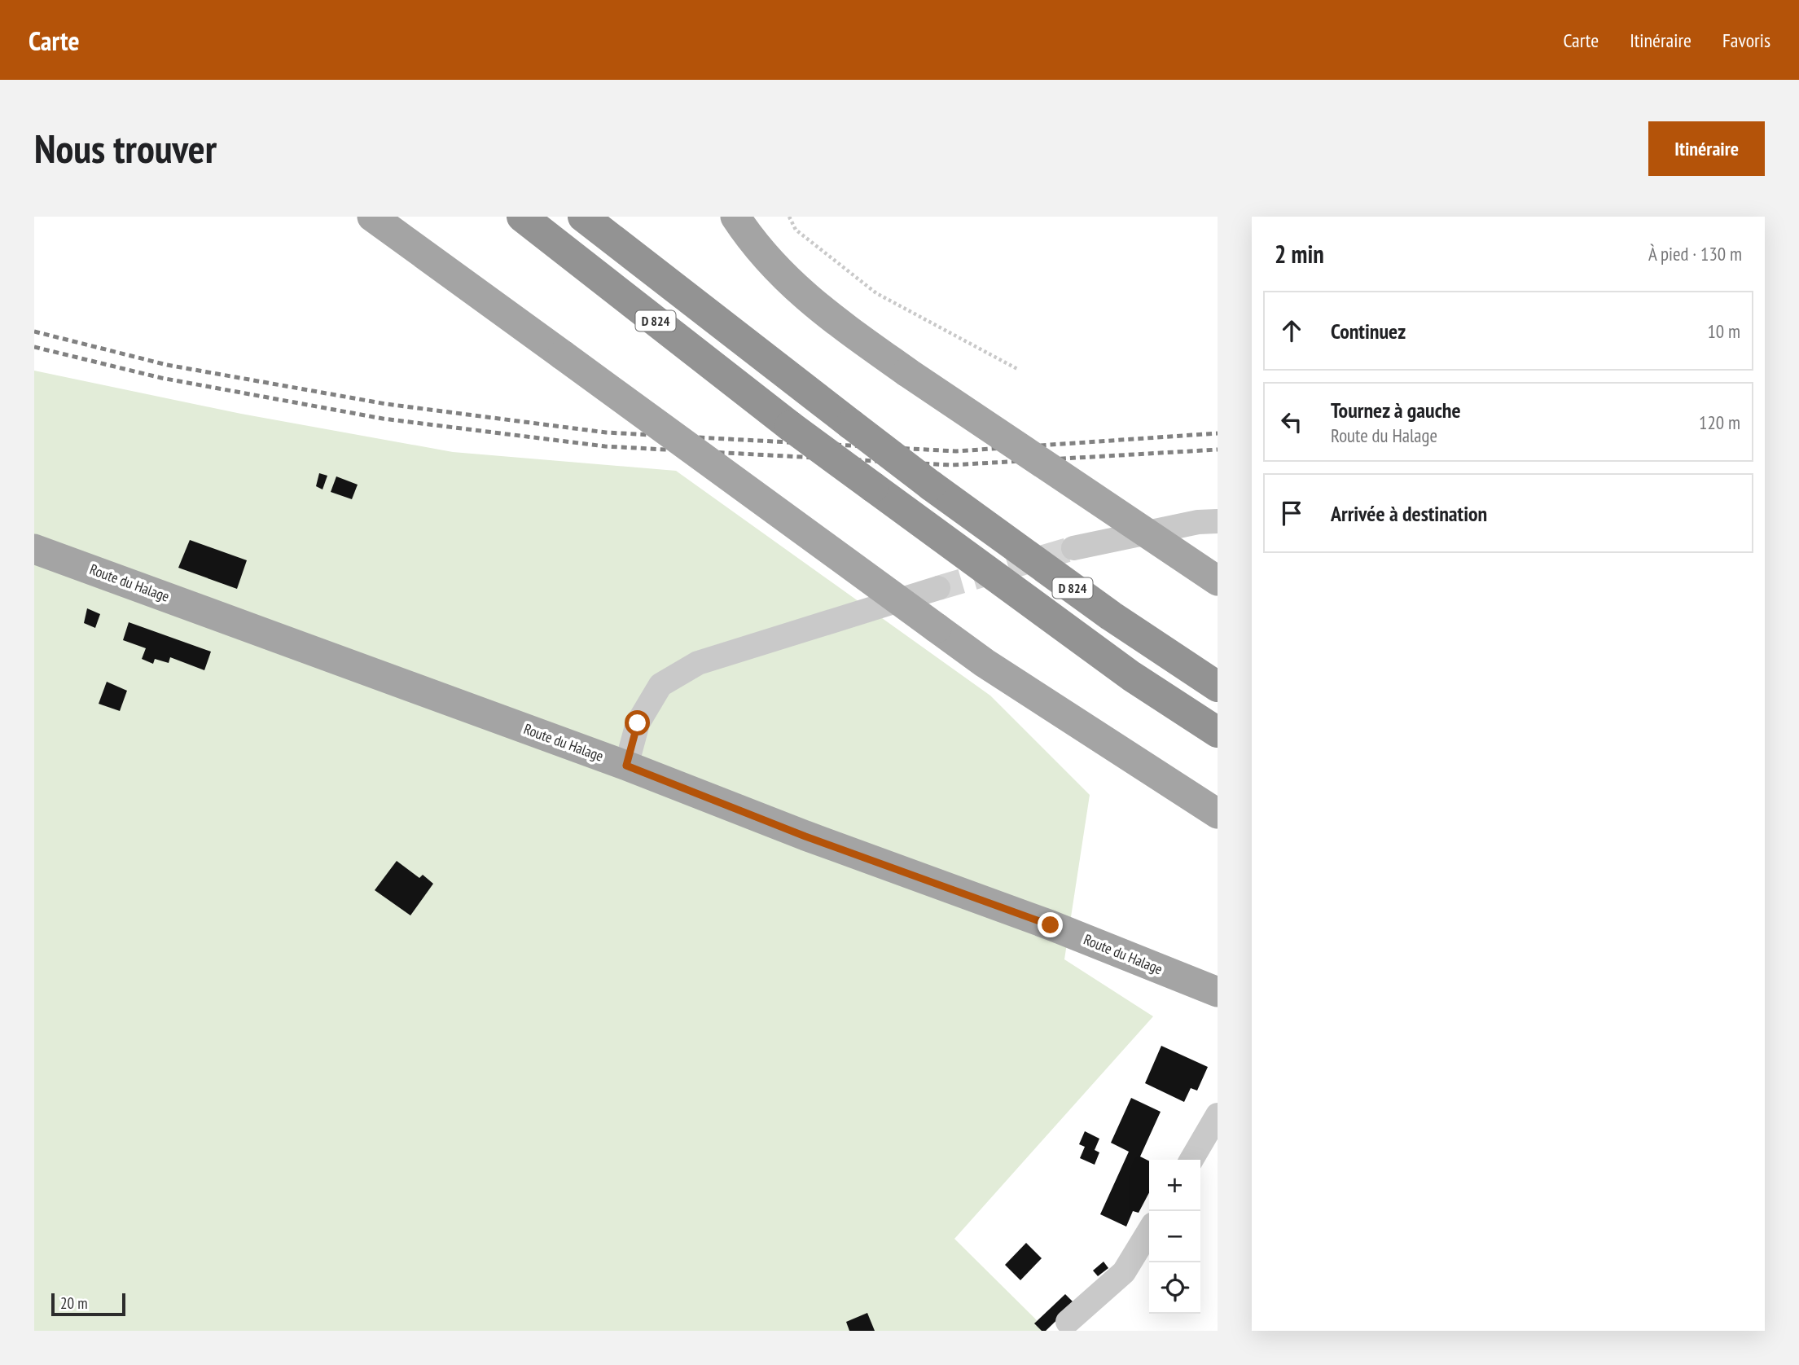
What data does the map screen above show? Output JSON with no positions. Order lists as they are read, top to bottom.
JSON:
{
  "streets": {
    "highway": ["D 824"],
    "main road": ["Route du Halage"]
  },
  "scale_bar": "20 m",
  "page": {
    "header": "Carte",
    "nav": ["Carte", "Itinéraire", "Favoris"],
    "buttons": "Itinéraire",
    "title": "Nous trouver",
    "heading": ["2 min", "À pied · 130 m"],
    "list": [
      ["Continuez", "10 m"],
      ["Tournez à gauche", "Route du Halage", "120 m"],
      "Arrivée à destination"
    ],
    "map_buttons": ["+", "−"],
    "scale": "20 m"
  }
}
